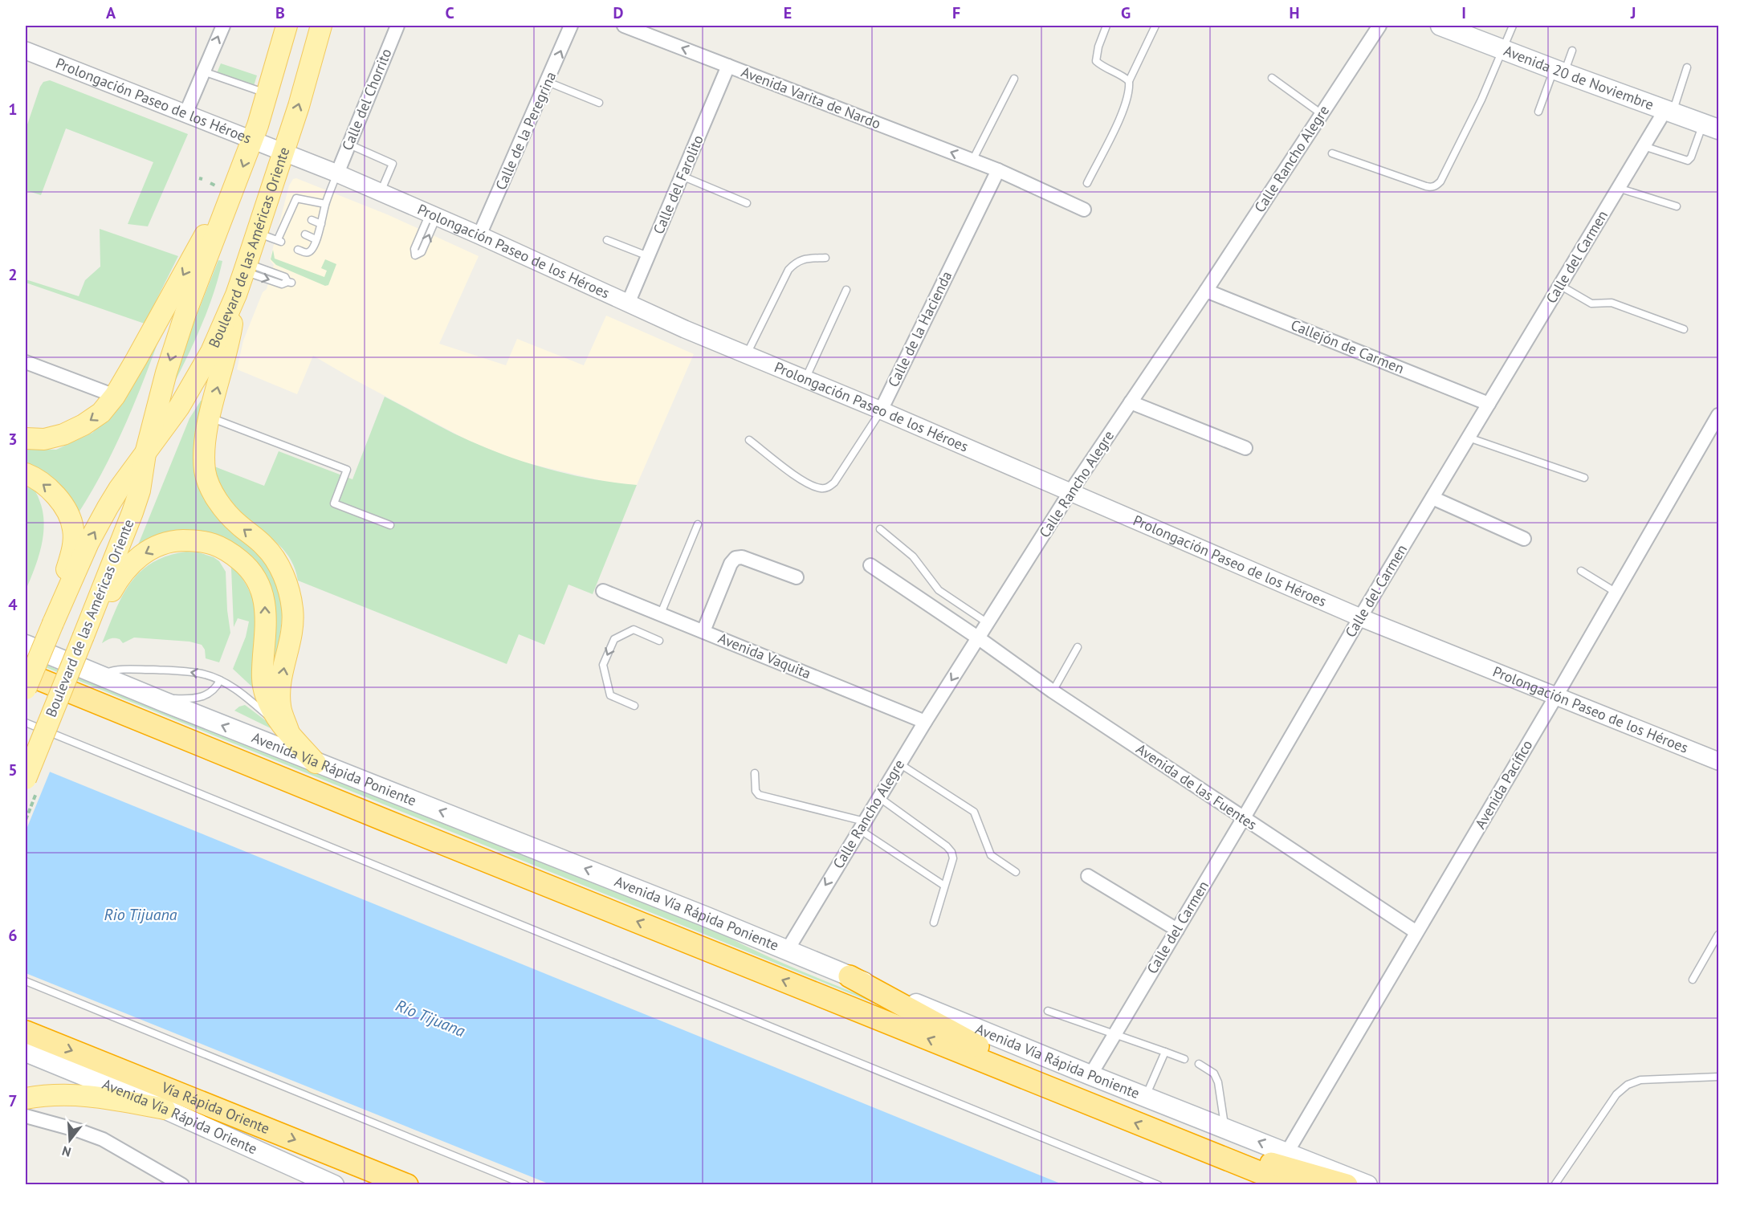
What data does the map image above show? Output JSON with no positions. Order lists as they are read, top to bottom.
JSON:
{
  "streets": {
    "highway": ["Avenida Vía Rápida Poniente", "Vía Rápida Oriente"],
    "main road": ["Avenida 20 de Noviembre", "Boulevard de las Américas Oriente", "Avenida Vía Rápida Oriente"],
    "street": [
      "Avenida Varita de Nardo",
      "Calle del Chorrito",
      "Prolongación Paseo de los Héroes",
      "Calle de la Peregrina",
      "Calle Rancho Alegre",
      "Calle del Farolito",
      "Calle del Carmen",
      "Calle de la Hacienda",
      "Callejón de Carmen",
      "Avenida Vaquita",
      "Avenida Pacífico",
      "Avenida de las Fuentes"
    ]
  },
  "crossings": [
    ["Avenida 20 de Noviembre", "Calle del Carmen"],
    ["Avenida Varita de Nardo", "Calle del Farolito"],
    ["Avenida Varita de Nardo", "Calle de la Hacienda"],
    ["Calle del Chorrito", "Prolongación Paseo de los Héroes"],
    ["Prolongación Paseo de los Héroes", "Calle de la Peregrina"],
    ["Prolongación Paseo de los Héroes", "Calle Rancho Alegre"],
    ["Prolongación Paseo de los Héroes", "Calle del Farolito"],
    ["Prolongación Paseo de los Héroes", "Boulevard de las Américas Oriente"],
    ["Prolongación Paseo de los Héroes", "Calle del Carmen"],
    ["Prolongación Paseo de los Héroes", "Calle de la Hacienda"],
    ["Prolongación Paseo de los Héroes", "Avenida Pacífico"],
    ["Calle Rancho Alegre", "Callejón de Carmen"],
    ["Calle Rancho Alegre", "Avenida Vaquita"],
    ["Calle Rancho Alegre", "Avenida Vía Rápida Poniente"],
    ["Calle Rancho Alegre", "Avenida de las Fuentes"],
    ["Boulevard de las Américas Oriente", "Avenida Vía Rápida Poniente"],
    ["Calle del Carmen", "Callejón de Carmen"],
    ["Calle del Carmen", "Avenida Vía Rápida Poniente"],
    ["Calle del Carmen", "Avenida de las Fuentes"],
    ["Avenida Vía Rápida Poniente", "Avenida Pacífico"],
    ["Avenida Pacífico", "Avenida de las Fuentes"]
  ],
  "one_way": ["Avenida Varita de Nardo", "Avenida Vía Rápida Poniente", "Vía Rápida Oriente"],
  "water": ["Rio Tijuana", "Río Tijuana"],
  "north": "bottom",
  "grid": {
    "columns": [
      "A",
      "B",
      "C",
      "D",
      "E",
      "F",
      "G",
      "H",
      "I",
      "J"
    ],
    "rows": [
      "1",
      "2",
      "3",
      "4",
      "5",
      "6",
      "7"
    ]
  }
}
